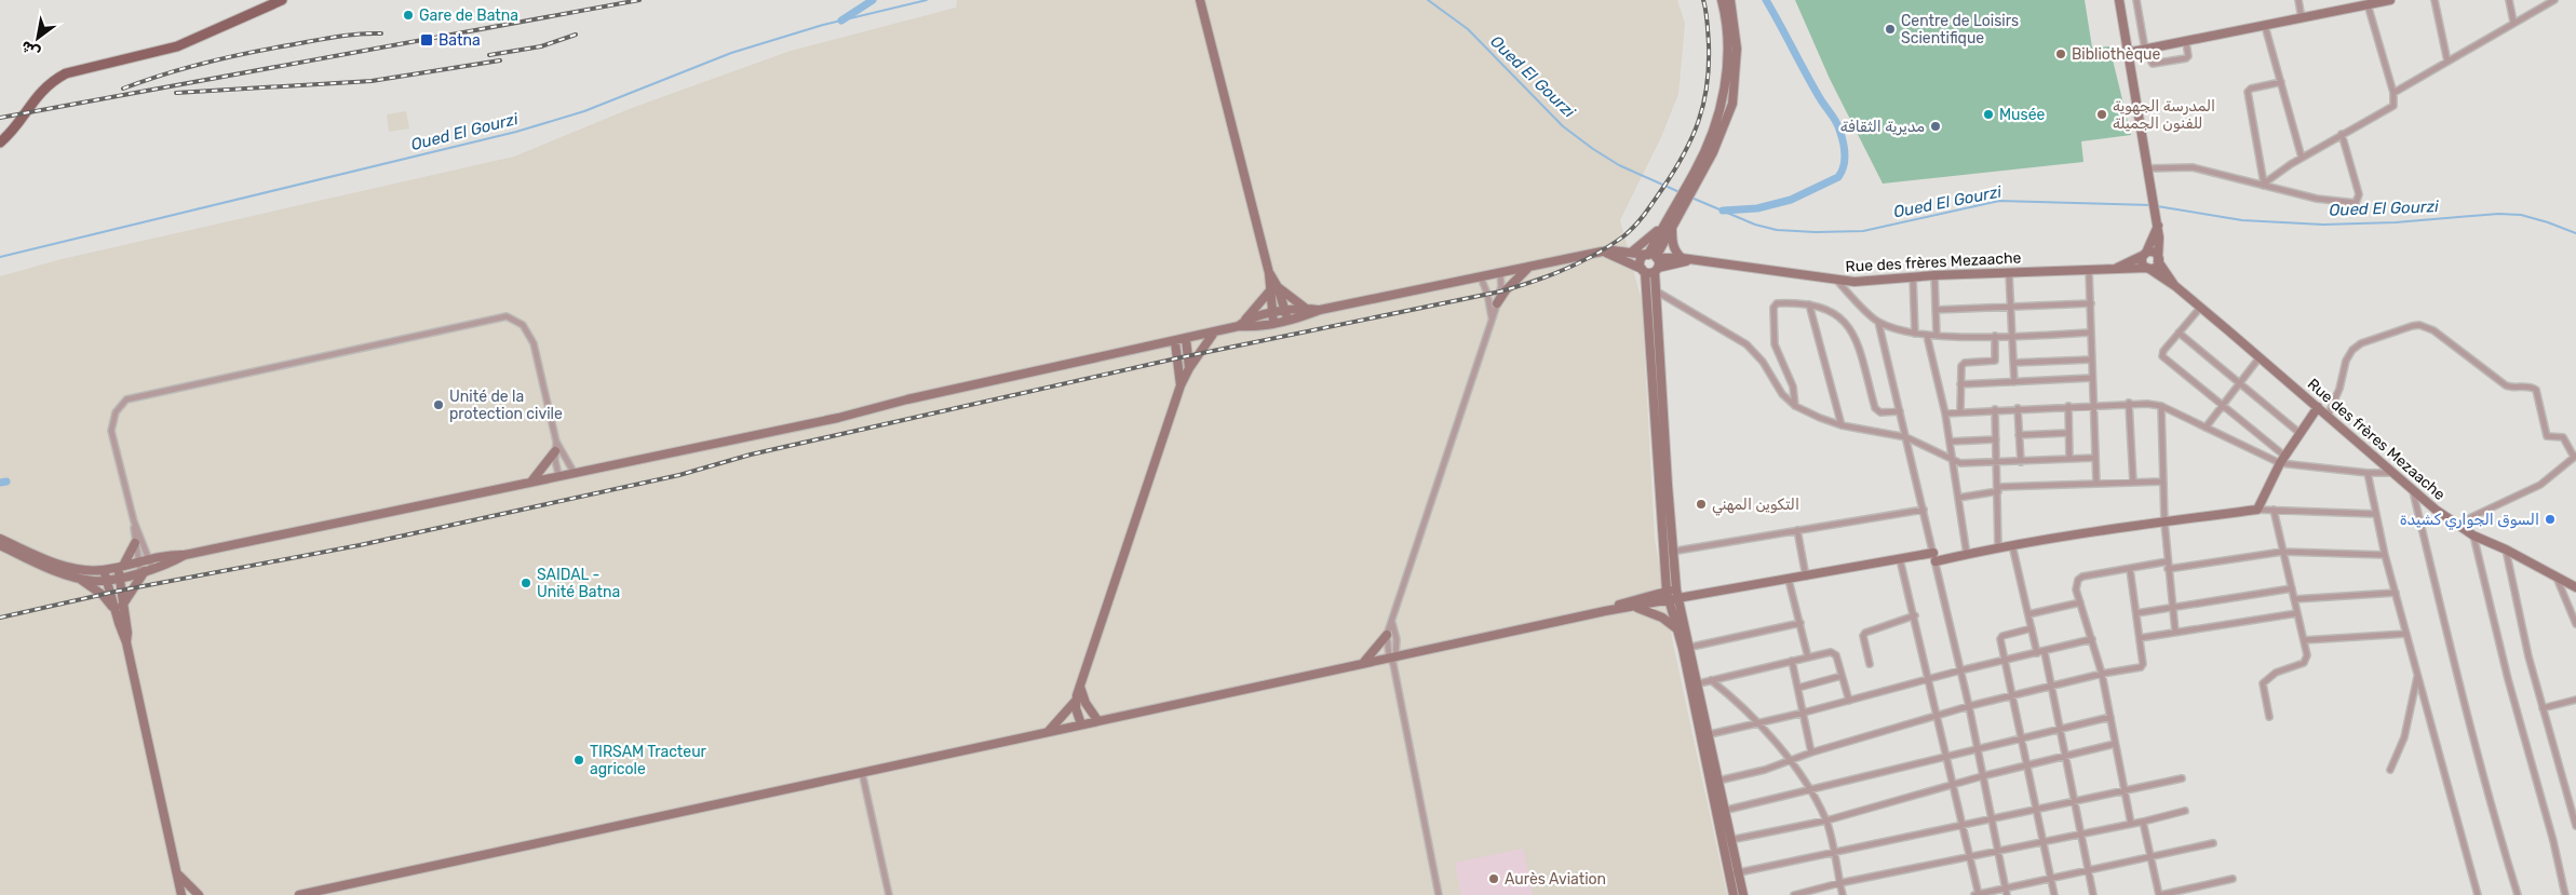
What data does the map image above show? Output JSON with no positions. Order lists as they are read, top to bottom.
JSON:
{
  "streets": {
    "main road": ["Rue des frères Mezaache"]
  },
  "water": ["Oued El Gourzi"],
  "places": {
    "other": [
      "Gare de Batna",
      "Centre de Loisirs Scientifique",
      "Bibliothèque",
      "Musée",
      "المدرسة الجهوية للفنون الجميلة",
      "مديرية الثقافة",
      "Unité de la protection civile",
      "التكوين المهني",
      "السوق الجواري كشيدة",
      "SAIDAL - Unité Batna",
      "TIRSAM Tracteur agricole",
      "Aurès Aviation"
    ],
    "transit": ["Batna"]
  },
  "north": "bottom left"
}
